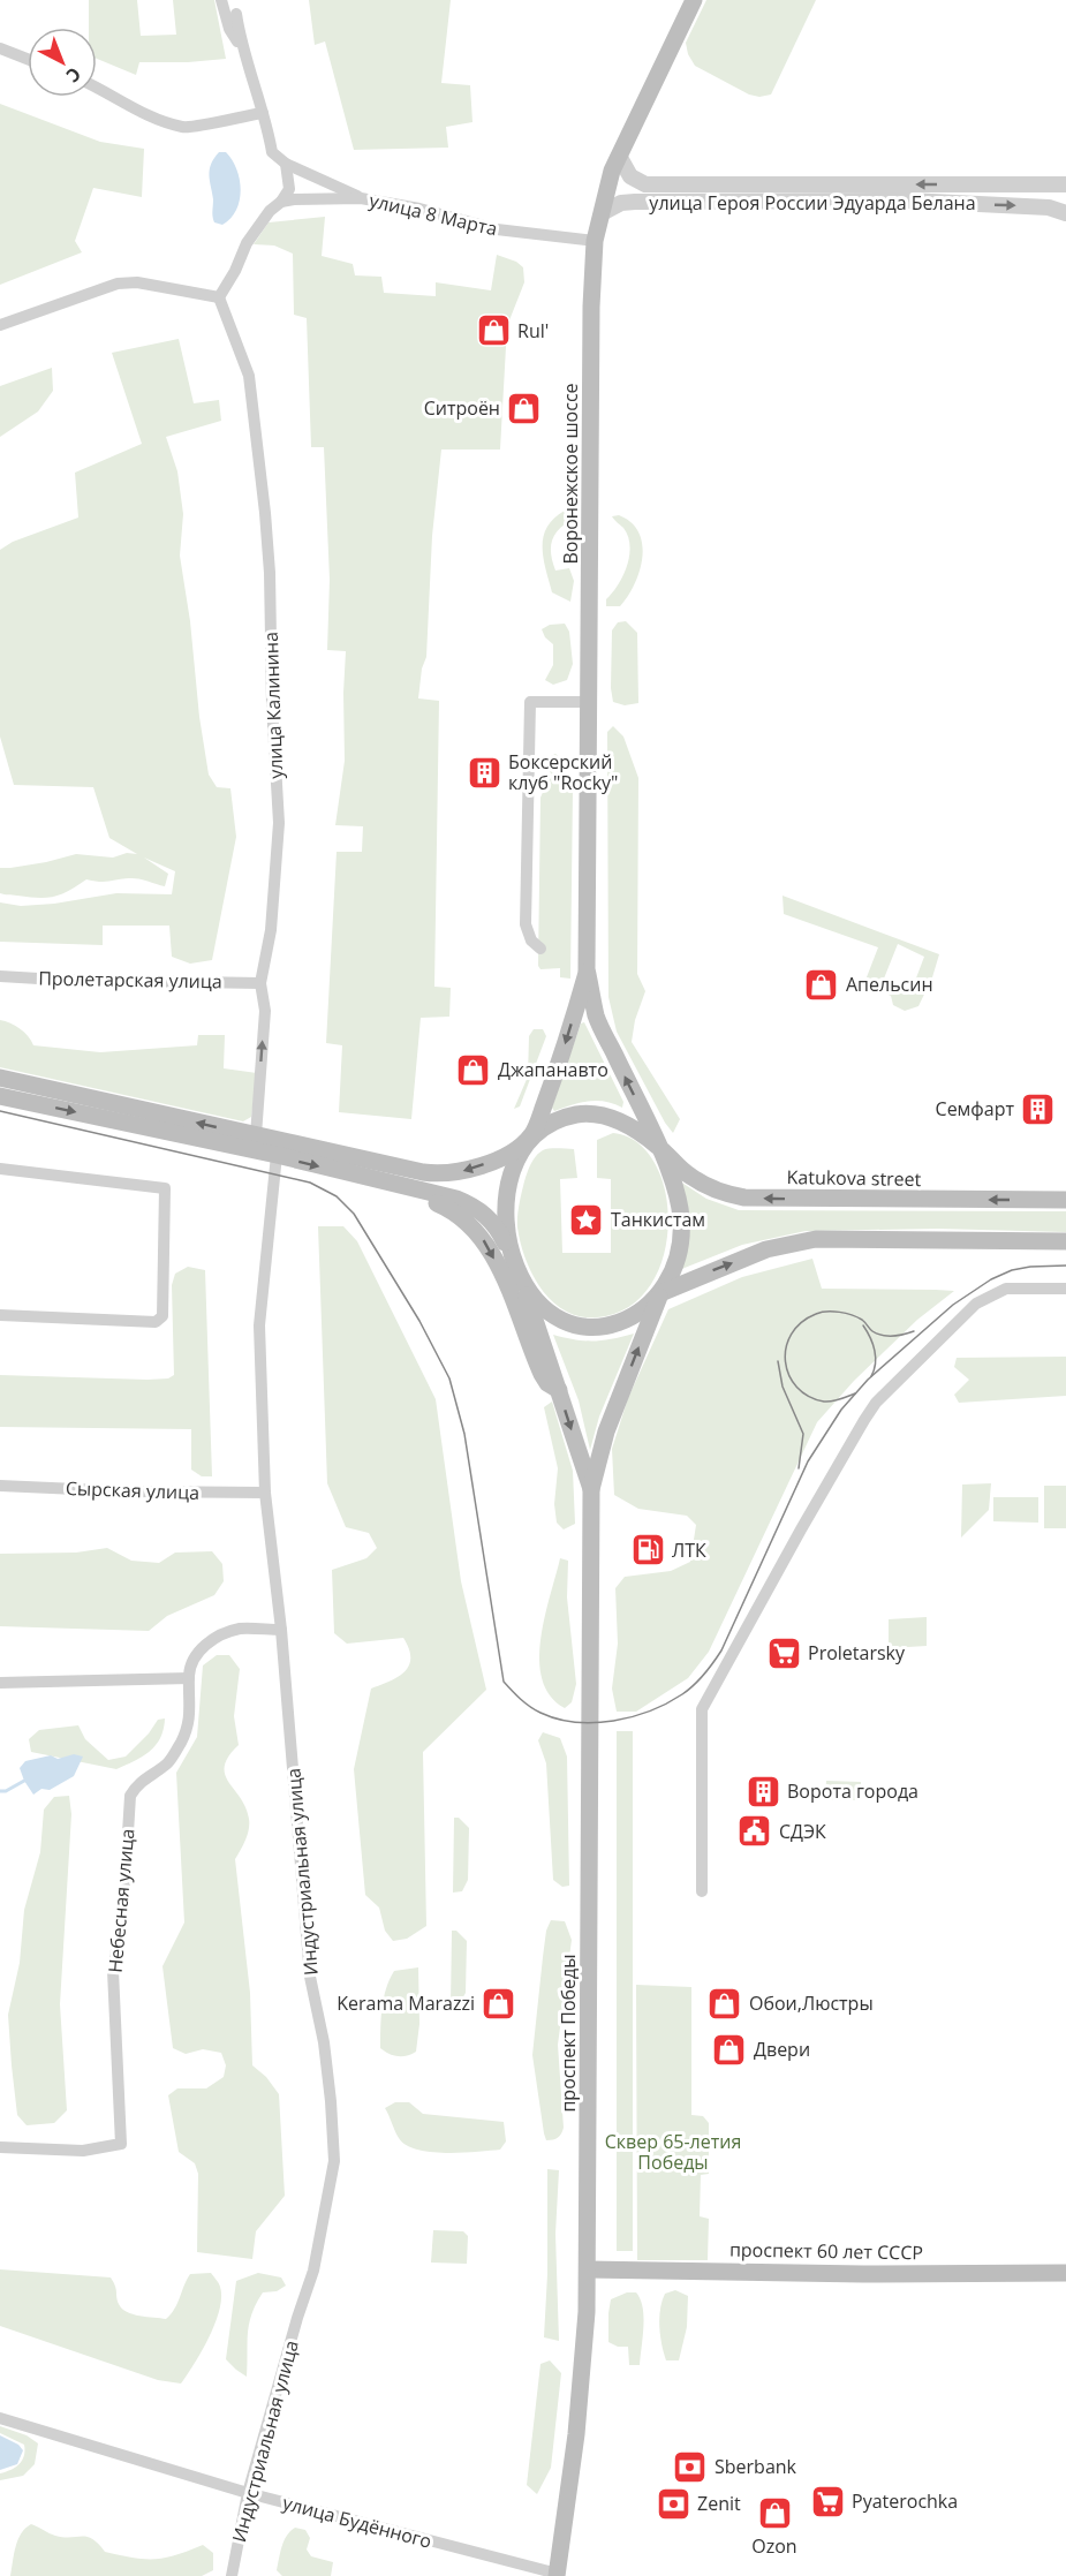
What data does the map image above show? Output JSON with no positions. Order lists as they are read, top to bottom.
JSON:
{
  "streets": {
    "main road": [
      "Воронежское шоссе",
      "Katukova street",
      "проспект Победы",
      "проспект 60 лет СССР"
    ],
    "street": [
      "улица Героя России Эдуарда Белана",
      "улица 8 Марта",
      "улица Калинина",
      "Пролетарская улица",
      "Сырская улица",
      "Индустриальная улица",
      "Небесная улица",
      "улица Будённого"
    ]
  },
  "crossings": [
    ["улица Героя России Эдуарда Белана", "Воронежское шоссе"],
    ["улица 8 Марта", "Воронежское шоссе"],
    ["улица Калинина", "Пролетарская улица"],
    ["Сырская улица", "Индустриальная улица"],
    ["Индустриальная улица", "Небесная улица"],
    ["Индустриальная улица", "улица Будённого"],
    ["проспект Победы", "проспект 60 лет СССР"],
    ["проспект Победы", "улица Будённого"]
  ],
  "parks": ["Сквер 65-летия Победы"],
  "places": {
    "shop": [
      "Rul'",
      "Ситроён",
      "Апельсин",
      "Джапанавто",
      "Kerama Marazzi",
      "Обои,Люстры",
      "Двери",
      "Ozon"
    ],
    "building": ["Боксерский клуб \"Rocky\"", "Семфарт", "Ворота города"],
    "place": ["Танкистам"],
    "fuel station": ["ЛТК"],
    "supermarket": ["Proletarsky", "Pyaterochka"],
    "public building": ["СДЭК"],
    "bank": ["Sberbank", "Zenit"]
  },
  "north": "bottom right"
}
